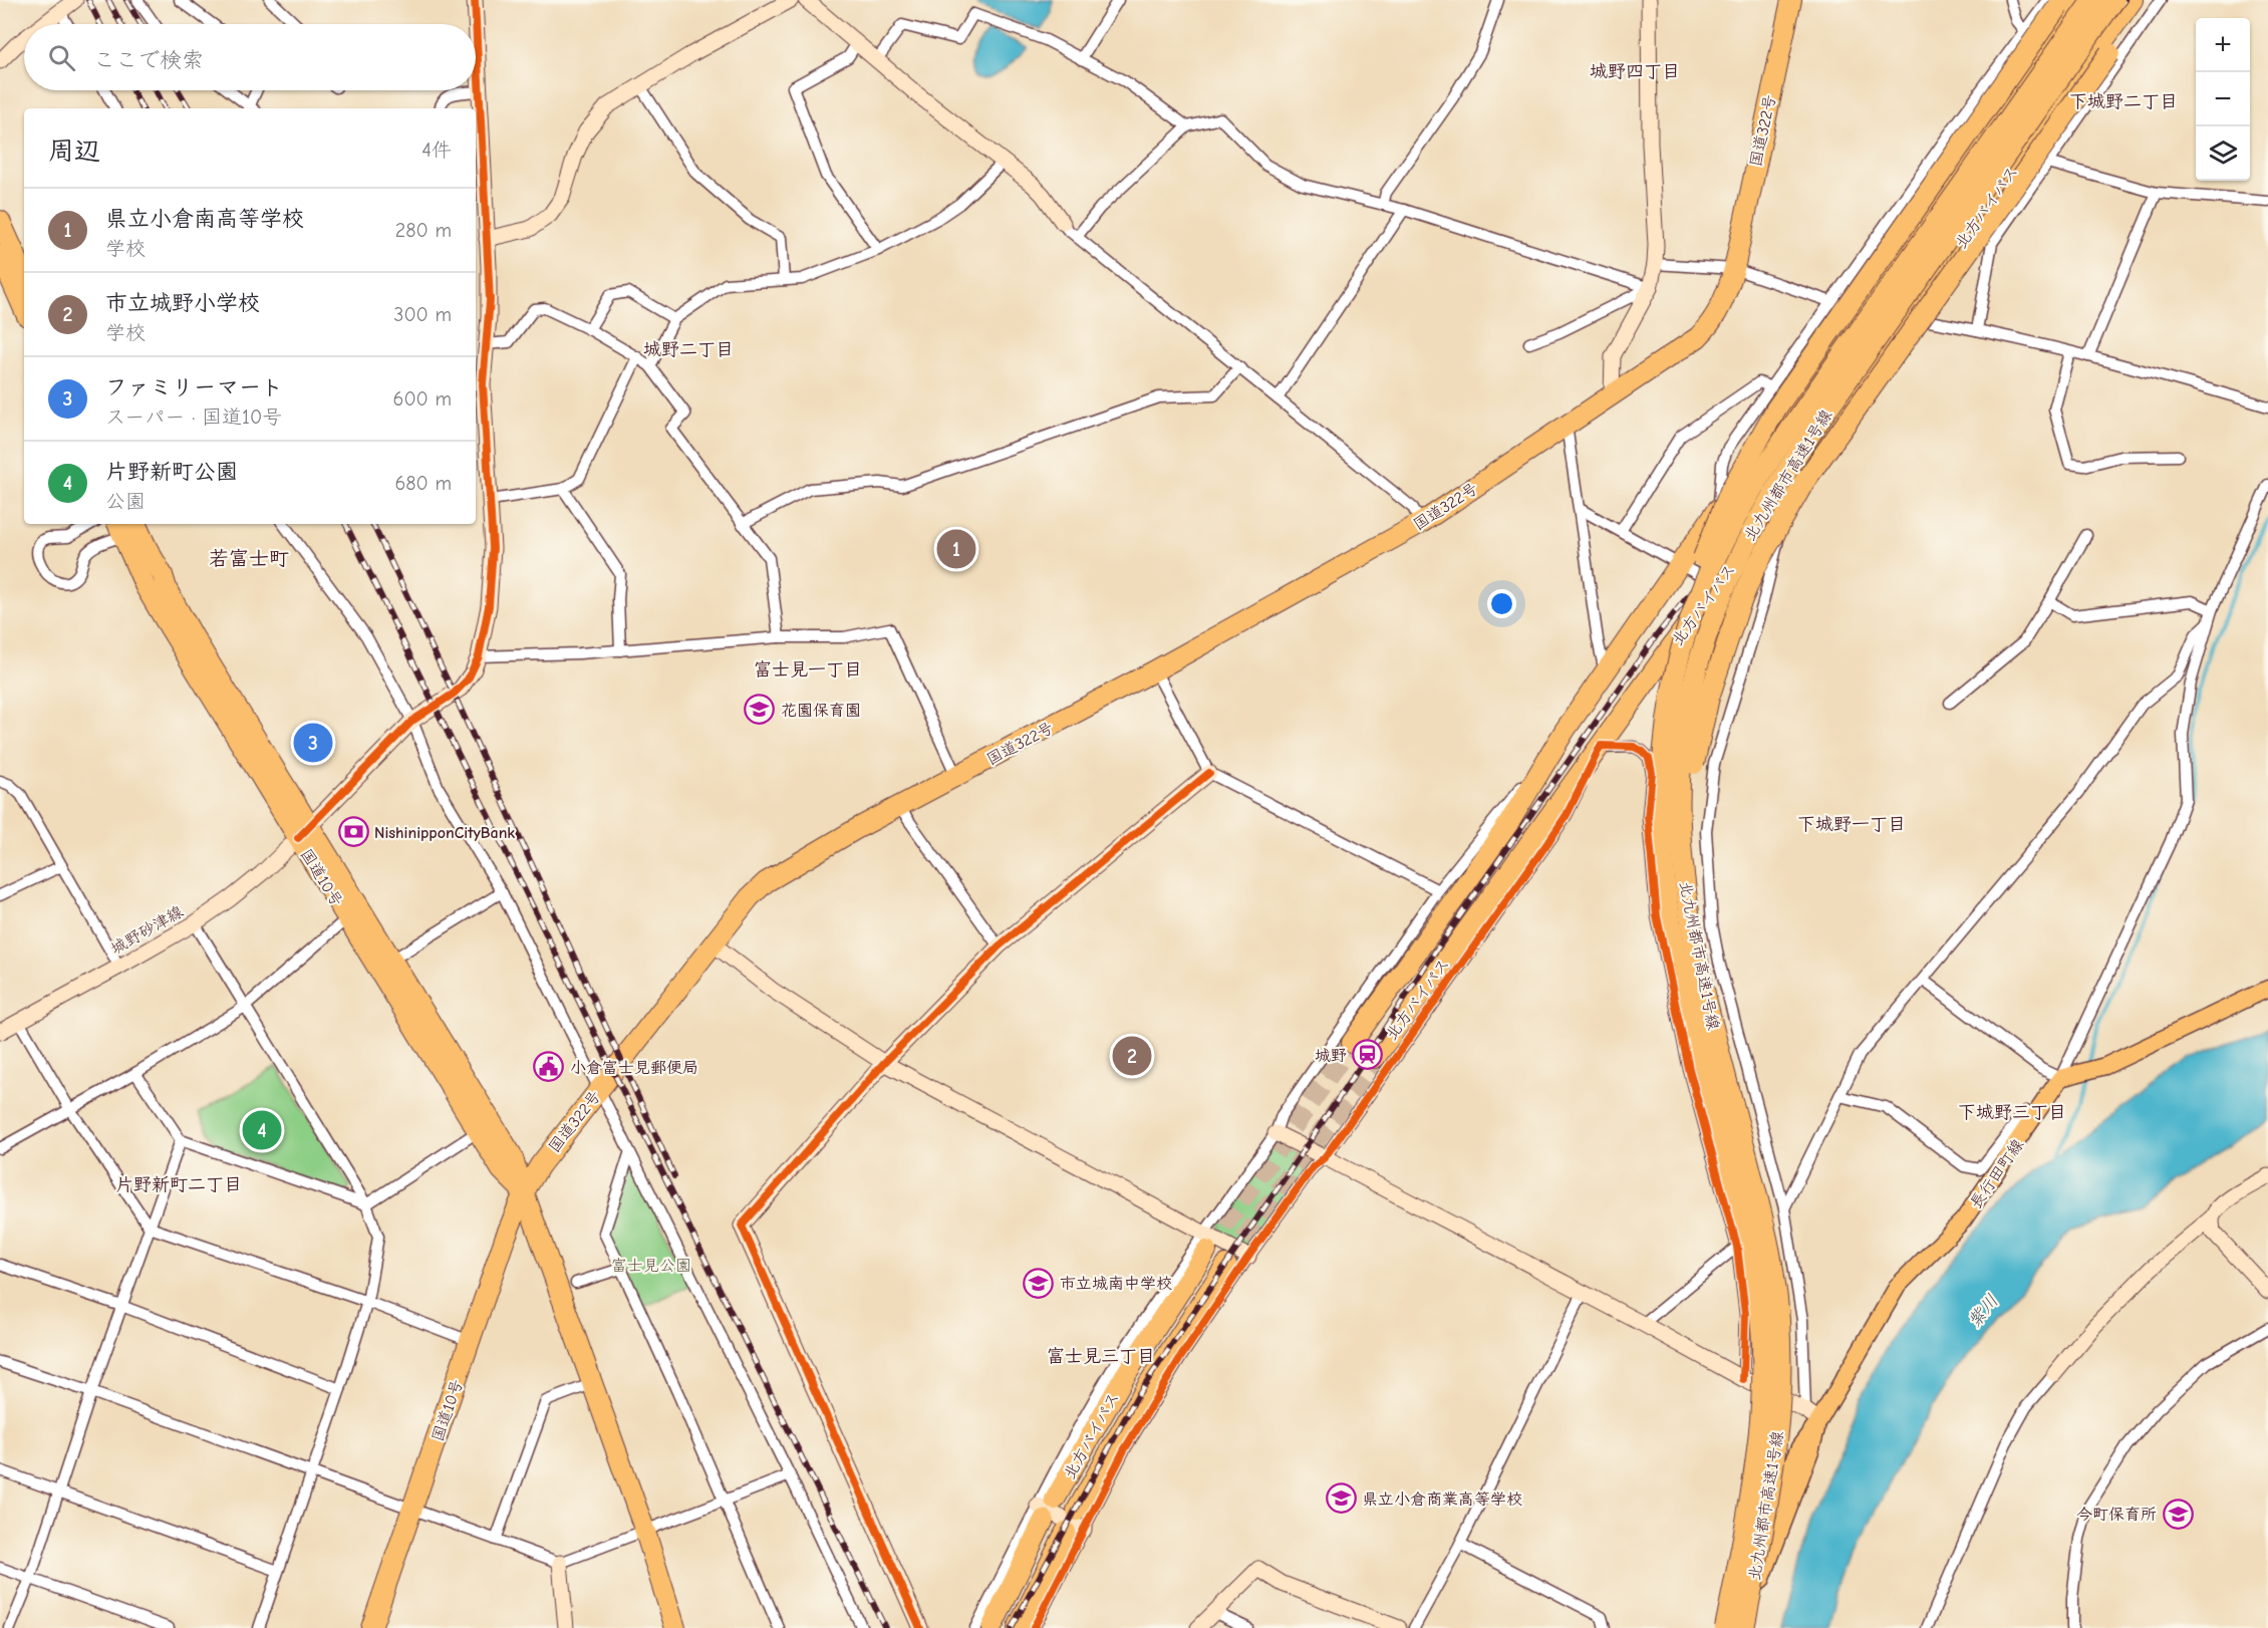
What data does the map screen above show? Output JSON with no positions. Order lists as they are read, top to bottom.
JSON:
{
  "streets": {
    "highway": [
      "国道322号",
      "北方バイパス",
      "北九州都市高速1号線",
      "国道10号"
    ],
    "main road": ["長行田町線"],
    "street": ["城野砂津線"]
  },
  "crossings": [
    ["国道322号", "国道10号"],
    ["国道10号", "城野砂津線"]
  ],
  "districts": [
    "城野四丁目",
    "下城野二丁目",
    "城野二丁目",
    "若富士町",
    "富士見一丁目",
    "下城野一丁目",
    "下城野三丁目",
    "片野新町二丁目",
    "富士見三丁目"
  ],
  "water": ["紫川"],
  "parks": ["富士見公園"],
  "places": {
    "school or university": [
      "花園保育園",
      "市立城南中学校",
      "県立小倉商業高等学校",
      "今町保育所"
    ],
    "bank": ["NishinipponCityBank"],
    "station": ["城野"],
    "public building": ["小倉富士見郵便局"]
  },
  "page": {
    "map_buttons": ["+", "−"],
    "search": "ここで検索",
    "heading": ["周辺", "4件"],
    "list": [
      {
        "mark": "1",
        "name": "県立小倉南高等学校",
        "note": "学校",
        "value": "280 m"
      },
      {
        "mark": "2",
        "name": "市立城野小学校",
        "note": "学校",
        "value": "300 m"
      },
      {
        "mark": "3",
        "name": "ファミリーマート",
        "note": "スーパー · 国道10号",
        "value": "600 m"
      },
      {
        "mark": "4",
        "name": "片野新町公園",
        "note": "公園",
        "value": "680 m"
      }
    ],
    "pins": [
      "1",
      "3",
      "2",
      "4"
    ]
  }
}
